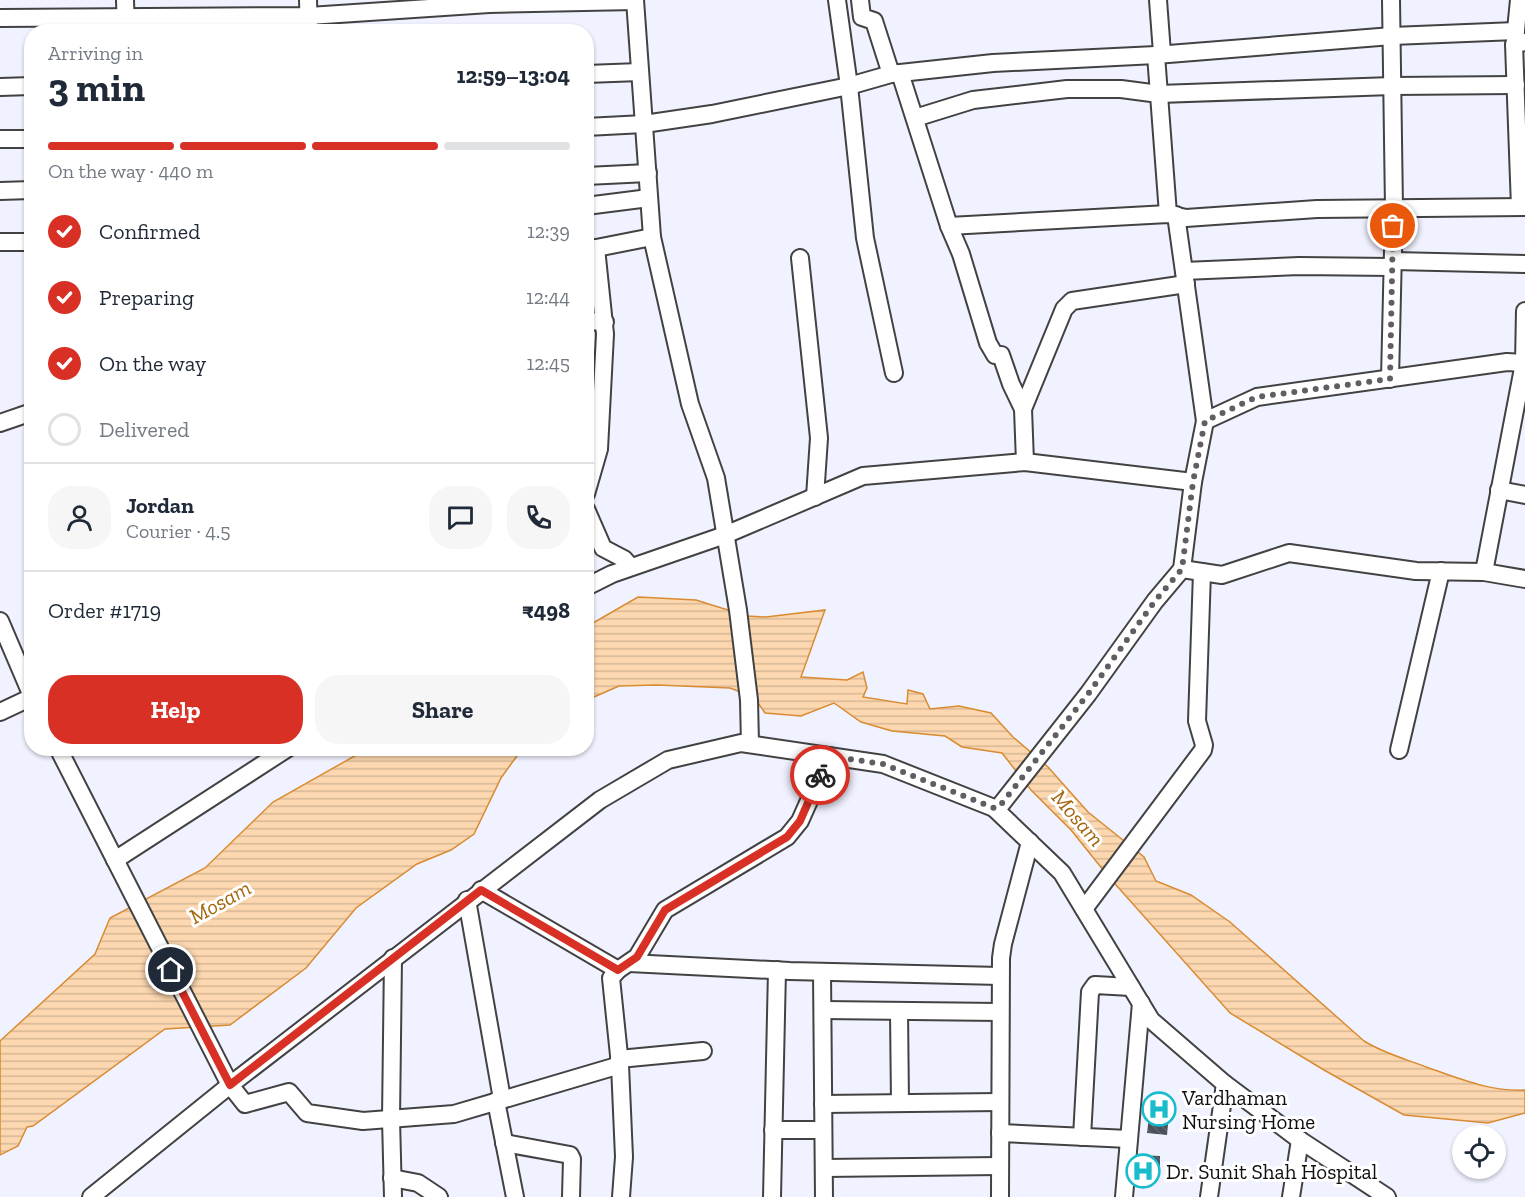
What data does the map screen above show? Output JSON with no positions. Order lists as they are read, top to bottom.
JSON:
{
  "water": ["Mosam"],
  "places": {
    "hospital": ["Vardhaman Nursing Home", "Dr. Sunit Shah Hospital"]
  },
  "page": {
    "heading": ["3 min", "Arriving in", "12:59–13:04"],
    "panel": [
      "Jordan",
      "Courier · 4.5",
      "Order #1719",
      "₹498"
    ],
    "bar": "On the way · 440 m",
    "list": [
      ["Confirmed", "12:39"],
      ["Preparing", "12:44"],
      ["On the way", "12:45"],
      "Delivered"
    ],
    "buttons": ["Help", "Share"]
  }
}
